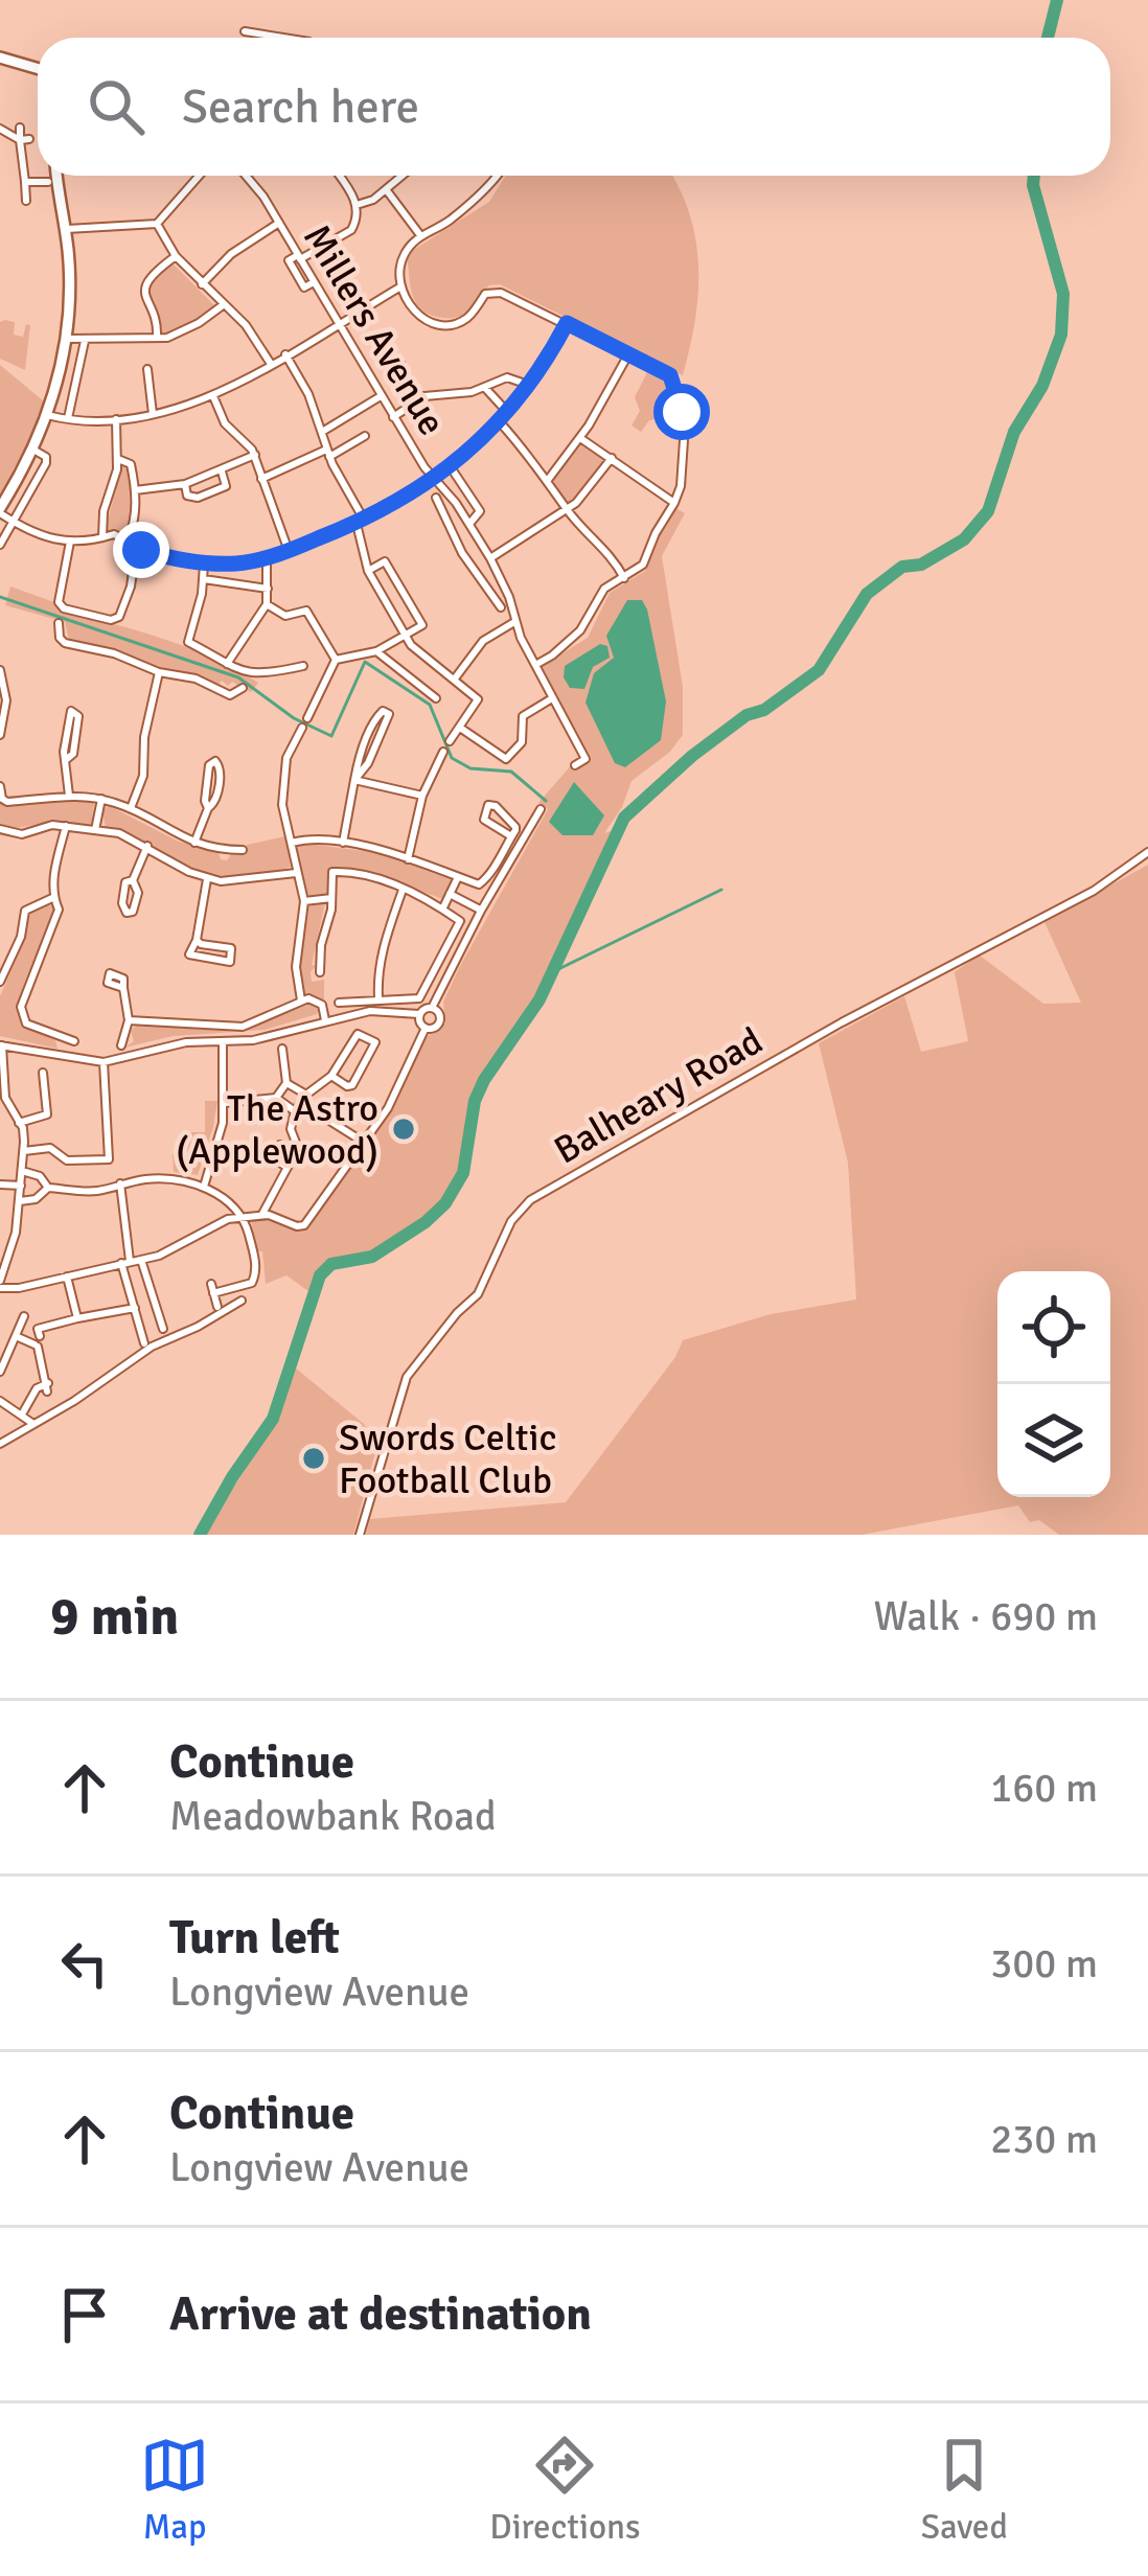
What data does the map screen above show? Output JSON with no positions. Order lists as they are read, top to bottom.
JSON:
{
  "streets": {
    "street": ["Millers Avenue", "Balheary Road"]
  },
  "places": ["The Astro (Applewood)", "Swords Celtic Football Club"],
  "page": {
    "search": "Search here",
    "heading": ["9 min", "Walk · 690 m"],
    "list": [
      ["Continue", "Meadowbank Road", "160 m"],
      ["Turn left", "Longview Avenue", "300 m"],
      ["Continue", "Longview Avenue", "230 m"],
      "Arrive at destination"
    ],
    "nav": ["Map", "Directions", "Saved"]
  }
}
